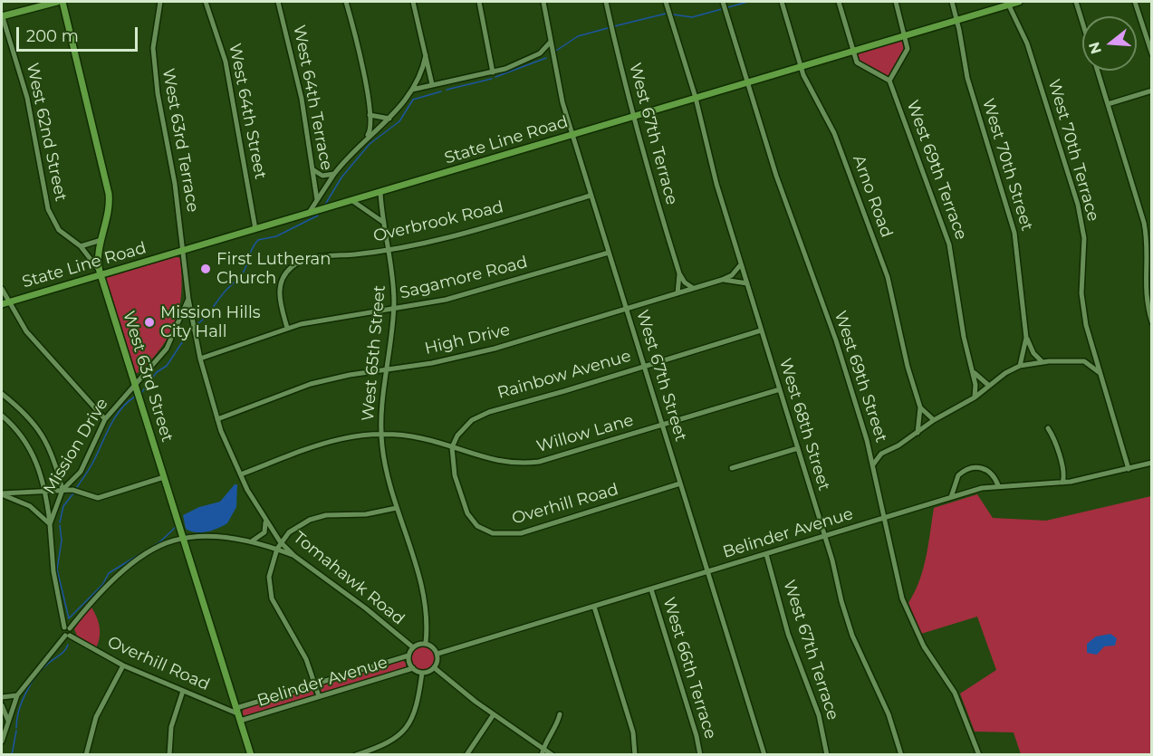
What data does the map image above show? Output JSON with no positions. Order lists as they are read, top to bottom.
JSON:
{
  "streets": {
    "main road": ["State Line Road", "West 63rd Street"],
    "street": [
      "West 64th Terrace",
      "West 64th Street",
      "West 62nd Street",
      "West 67th Terrace",
      "West 63rd Terrace",
      "West 70th Terrace",
      "West 70th Street",
      "West 69th Terrace",
      "Arno Road",
      "Overbrook Road",
      "Sagamore Road",
      "High Drive",
      "West 65th Street",
      "Rainbow Avenue",
      "West 67th Street",
      "West 69th Street",
      "West 68th Street",
      "Willow Lane",
      "Mission Drive",
      "Overhill Road",
      "Belinder Avenue",
      "Tomahawk Road",
      "West 66th Terrace"
    ]
  },
  "crossings": [
    ["West 64th Street", "State Line Road"],
    ["West 62nd Street", "State Line Road"],
    ["West 62nd Street", "West 63rd Street"],
    ["West 67th Terrace", "State Line Road"],
    ["West 67th Terrace", "High Drive"],
    ["West 67th Terrace", "Belinder Avenue"],
    ["West 63rd Terrace", "State Line Road"],
    ["West 63rd Terrace", "Tomahawk Road"],
    ["State Line Road", "West 70th Terrace"],
    ["State Line Road", "West 70th Street"],
    ["State Line Road", "Arno Road"],
    ["State Line Road", "West 65th Street"],
    ["State Line Road", "West 67th Street"],
    ["State Line Road", "West 63rd Street"],
    ["State Line Road", "West 69th Street"],
    ["State Line Road", "West 68th Street"],
    ["State Line Road", "Tomahawk Road"],
    ["West 70th Terrace", "Belinder Avenue"],
    ["Overbrook Road", "Sagamore Road"],
    ["Overbrook Road", "West 65th Street"],
    ["Overbrook Road", "West 67th Street"],
    ["Sagamore Road", "West 65th Street"],
    ["Sagamore Road", "West 67th Street"],
    ["Sagamore Road", "Tomahawk Road"],
    ["High Drive", "West 65th Street"],
    ["High Drive", "West 67th Street"],
    ["High Drive", "West 68th Street"],
    ["High Drive", "Tomahawk Road"],
    ["West 65th Street", "Willow Lane"],
    ["West 65th Street", "Belinder Avenue"],
    ["West 65th Street", "Tomahawk Road"],
    ["Rainbow Avenue", "West 67th Street"],
    ["Rainbow Avenue", "West 68th Street"],
    ["Rainbow Avenue", "Willow Lane"],
    ["Rainbow Avenue", "Overhill Road"],
    ["West 67th Street", "Willow Lane"],
    ["West 67th Street", "Overhill Road"],
    ["West 67th Street", "Belinder Avenue"],
    ["West 63rd Street", "Mission Drive"],
    ["West 63rd Street", "Overhill Road"],
    ["West 63rd Street", "Belinder Avenue"],
    ["West 69th Street", "Belinder Avenue"],
    ["West 68th Street", "Willow Lane"],
    ["West 68th Street", "Belinder Avenue"],
    ["Willow Lane", "Overhill Road"],
    ["Willow Lane", "Tomahawk Road"],
    ["Mission Drive", "Overhill Road"],
    ["Mission Drive", "Tomahawk Road"],
    ["Belinder Avenue", "Tomahawk Road"],
    ["Belinder Avenue", "West 66th Terrace"]
  ],
  "places": ["First Lutheran Church", "Mission Hills City Hall"],
  "scale_bar": "200 m",
  "north": "left"
}
